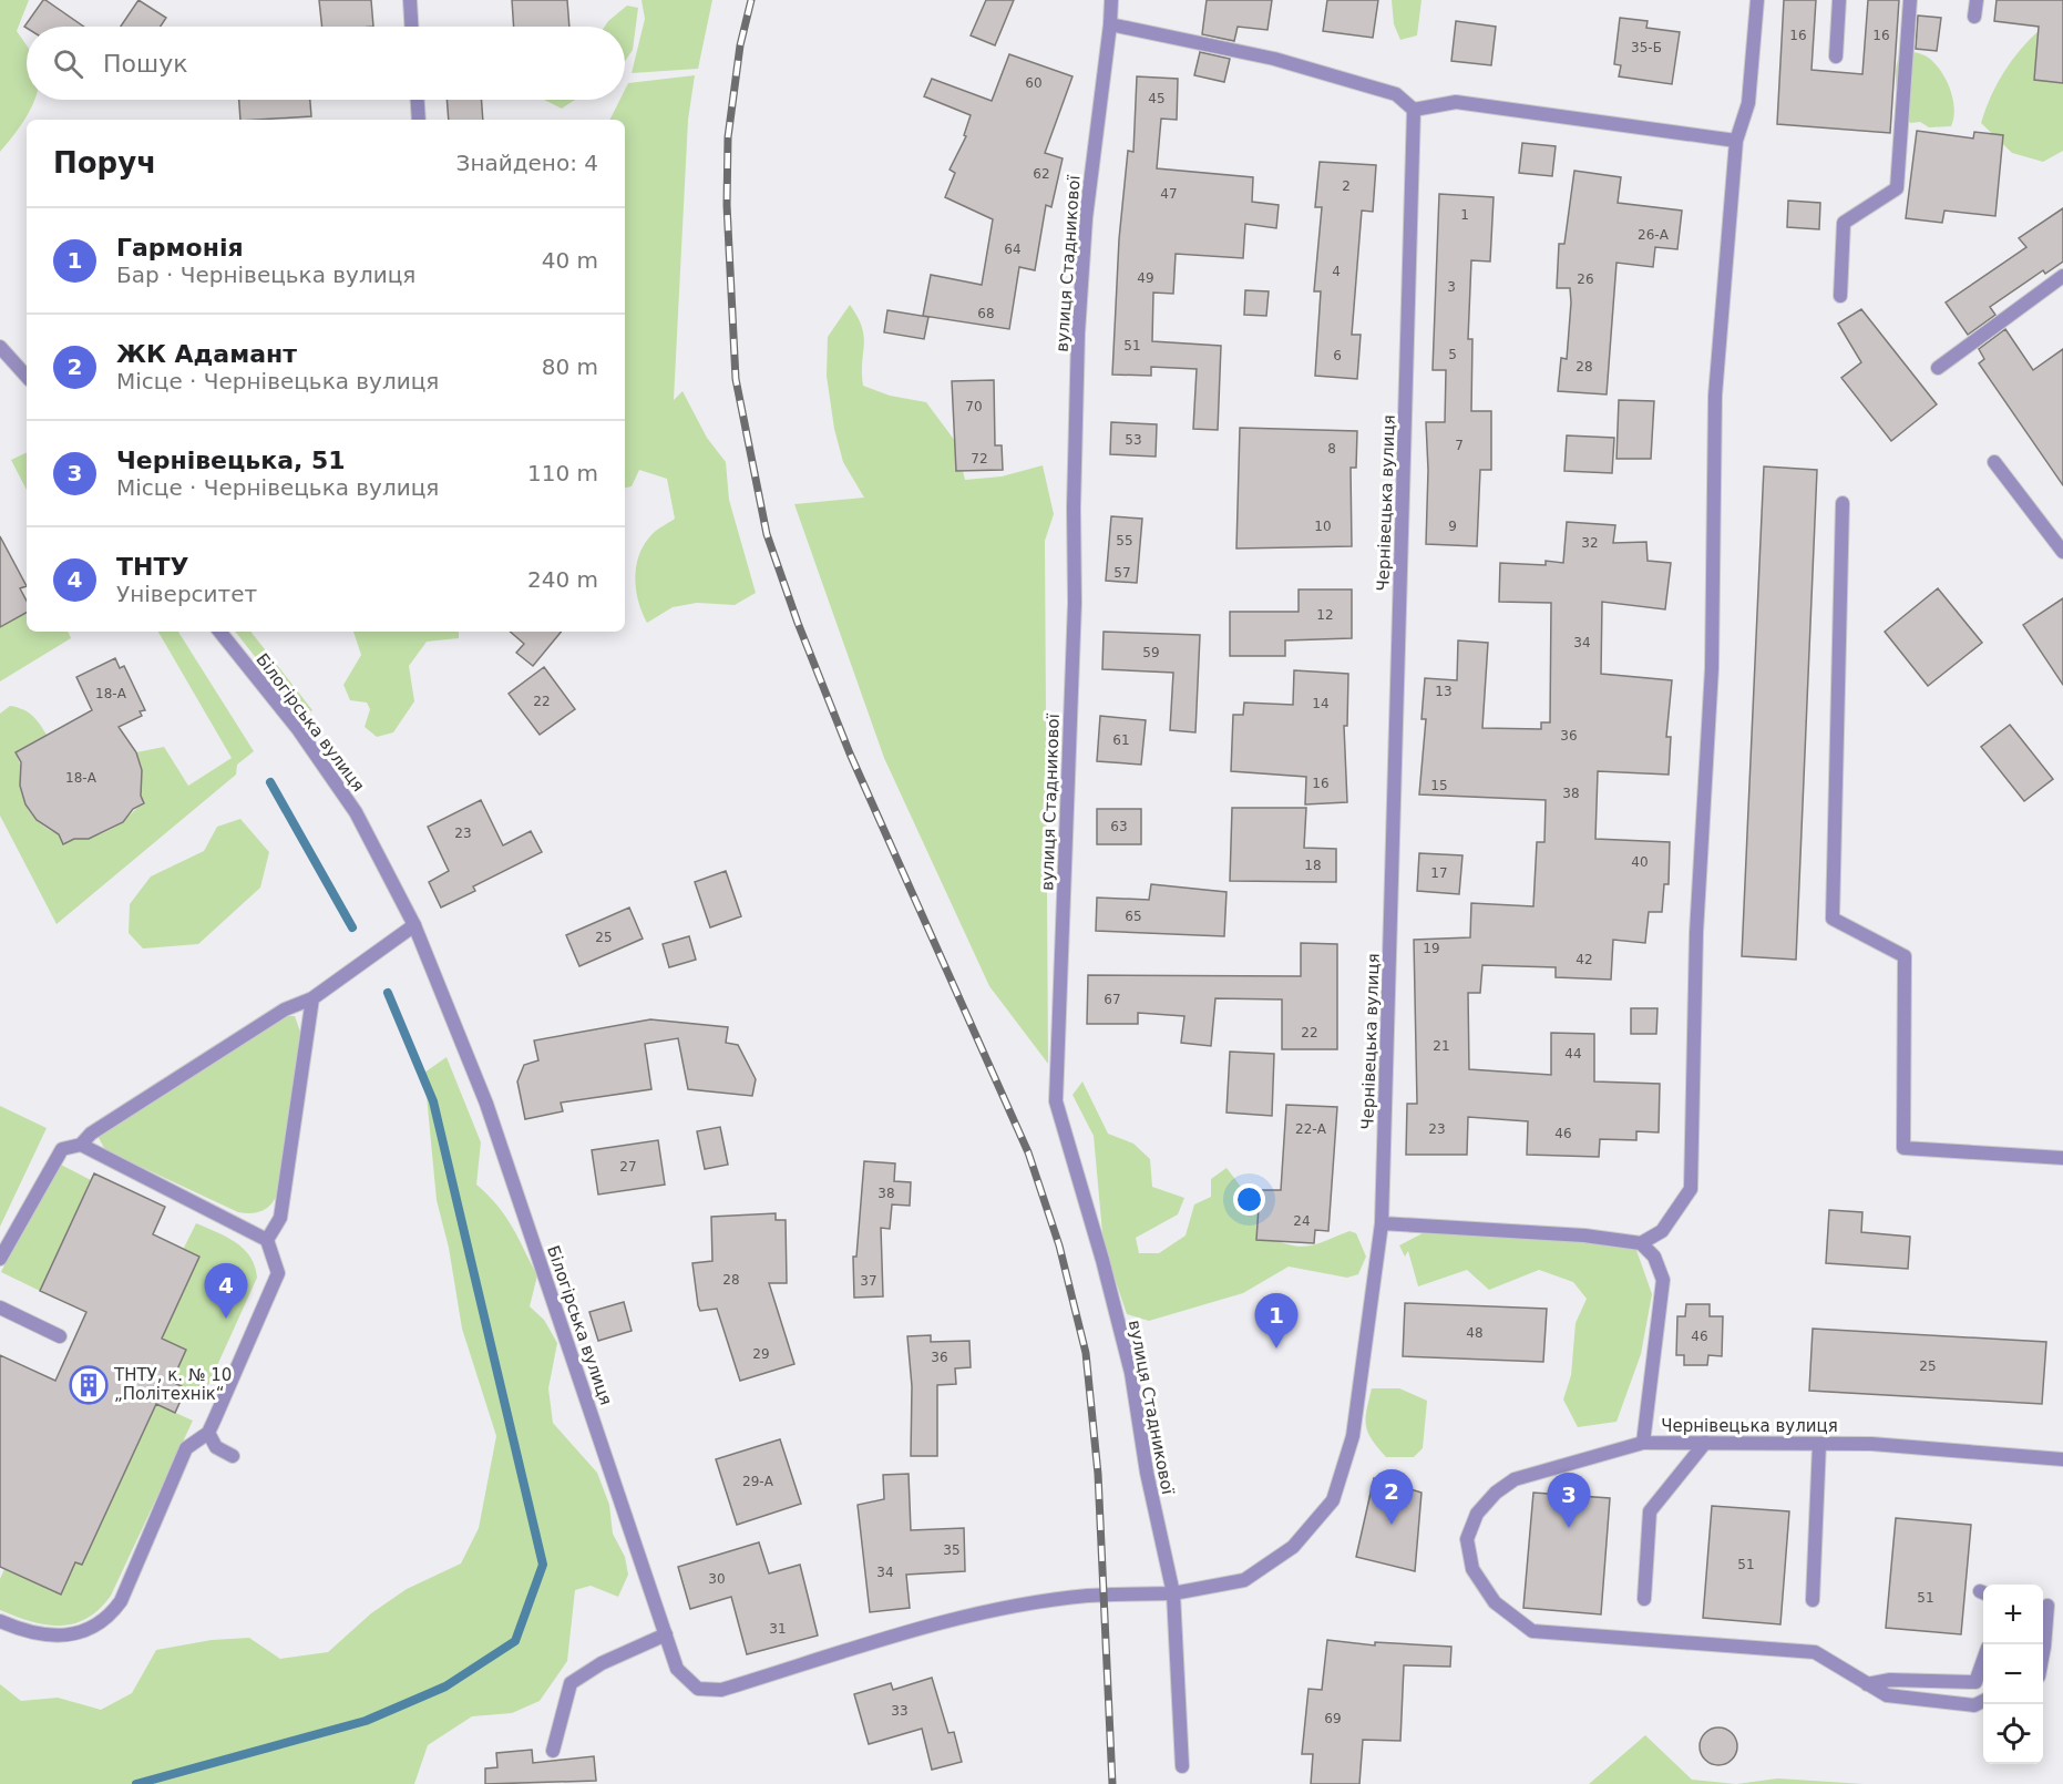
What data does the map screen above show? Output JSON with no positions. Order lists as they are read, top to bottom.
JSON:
{
  "streets": {
    "street": ["вулиця Стадникової", "Чернівецька вулиця", "Білогірська вулиця"]
  },
  "crossings": [
    ["вулиця Стадникової", "Чернівецька вулиця"],
    ["Чернівецька вулиця", "Білогірська вулиця"]
  ],
  "places": {
    "building": ["ТНТУ, к. № 10 „Політехнік“"]
  },
  "house_numbers": [
    "16",
    "16",
    "35-Б",
    "60",
    "45",
    "62",
    "2",
    "47",
    "1",
    "26-А",
    "64",
    "4",
    "49",
    "26",
    "3",
    "68",
    "51",
    "5",
    "6",
    "28",
    "70",
    "53",
    "7",
    "8",
    "72",
    "10",
    "9",
    "55",
    "32",
    "57",
    "12",
    "34",
    "59",
    "13",
    "18-А",
    "22",
    "14",
    "36",
    "61",
    "18-А",
    "16",
    "15",
    "38",
    "63",
    "23",
    "40",
    "18",
    "17",
    "65",
    "25",
    "19",
    "42",
    "67",
    "22",
    "21",
    "44",
    "22-А",
    "23",
    "46",
    "27",
    "38",
    "24",
    "28",
    "37",
    "48",
    "46",
    "29",
    "36",
    "25",
    "29-А",
    "35",
    "51",
    "34",
    "30",
    "51",
    "31",
    "33",
    "69"
  ],
  "page": {
    "search": "Пошук",
    "heading": ["Поруч", "Знайдено: 4"],
    "list": [
      {
        "mark": "1",
        "name": "Гармонія",
        "note": "Бар · Чернівецька вулиця",
        "value": "40 m"
      },
      {
        "mark": "2",
        "name": "ЖК Адамант",
        "note": "Місце · Чернівецька вулиця",
        "value": "80 m"
      },
      {
        "mark": "3",
        "name": "Чернівецька, 51",
        "note": "Місце · Чернівецька вулиця",
        "value": "110 m"
      },
      {
        "mark": "4",
        "name": "ТНТУ",
        "note": "Університет",
        "value": "240 m"
      }
    ],
    "pins": [
      "4",
      "1",
      "2",
      "3"
    ],
    "map_buttons": ["+", "−"]
  }
}
